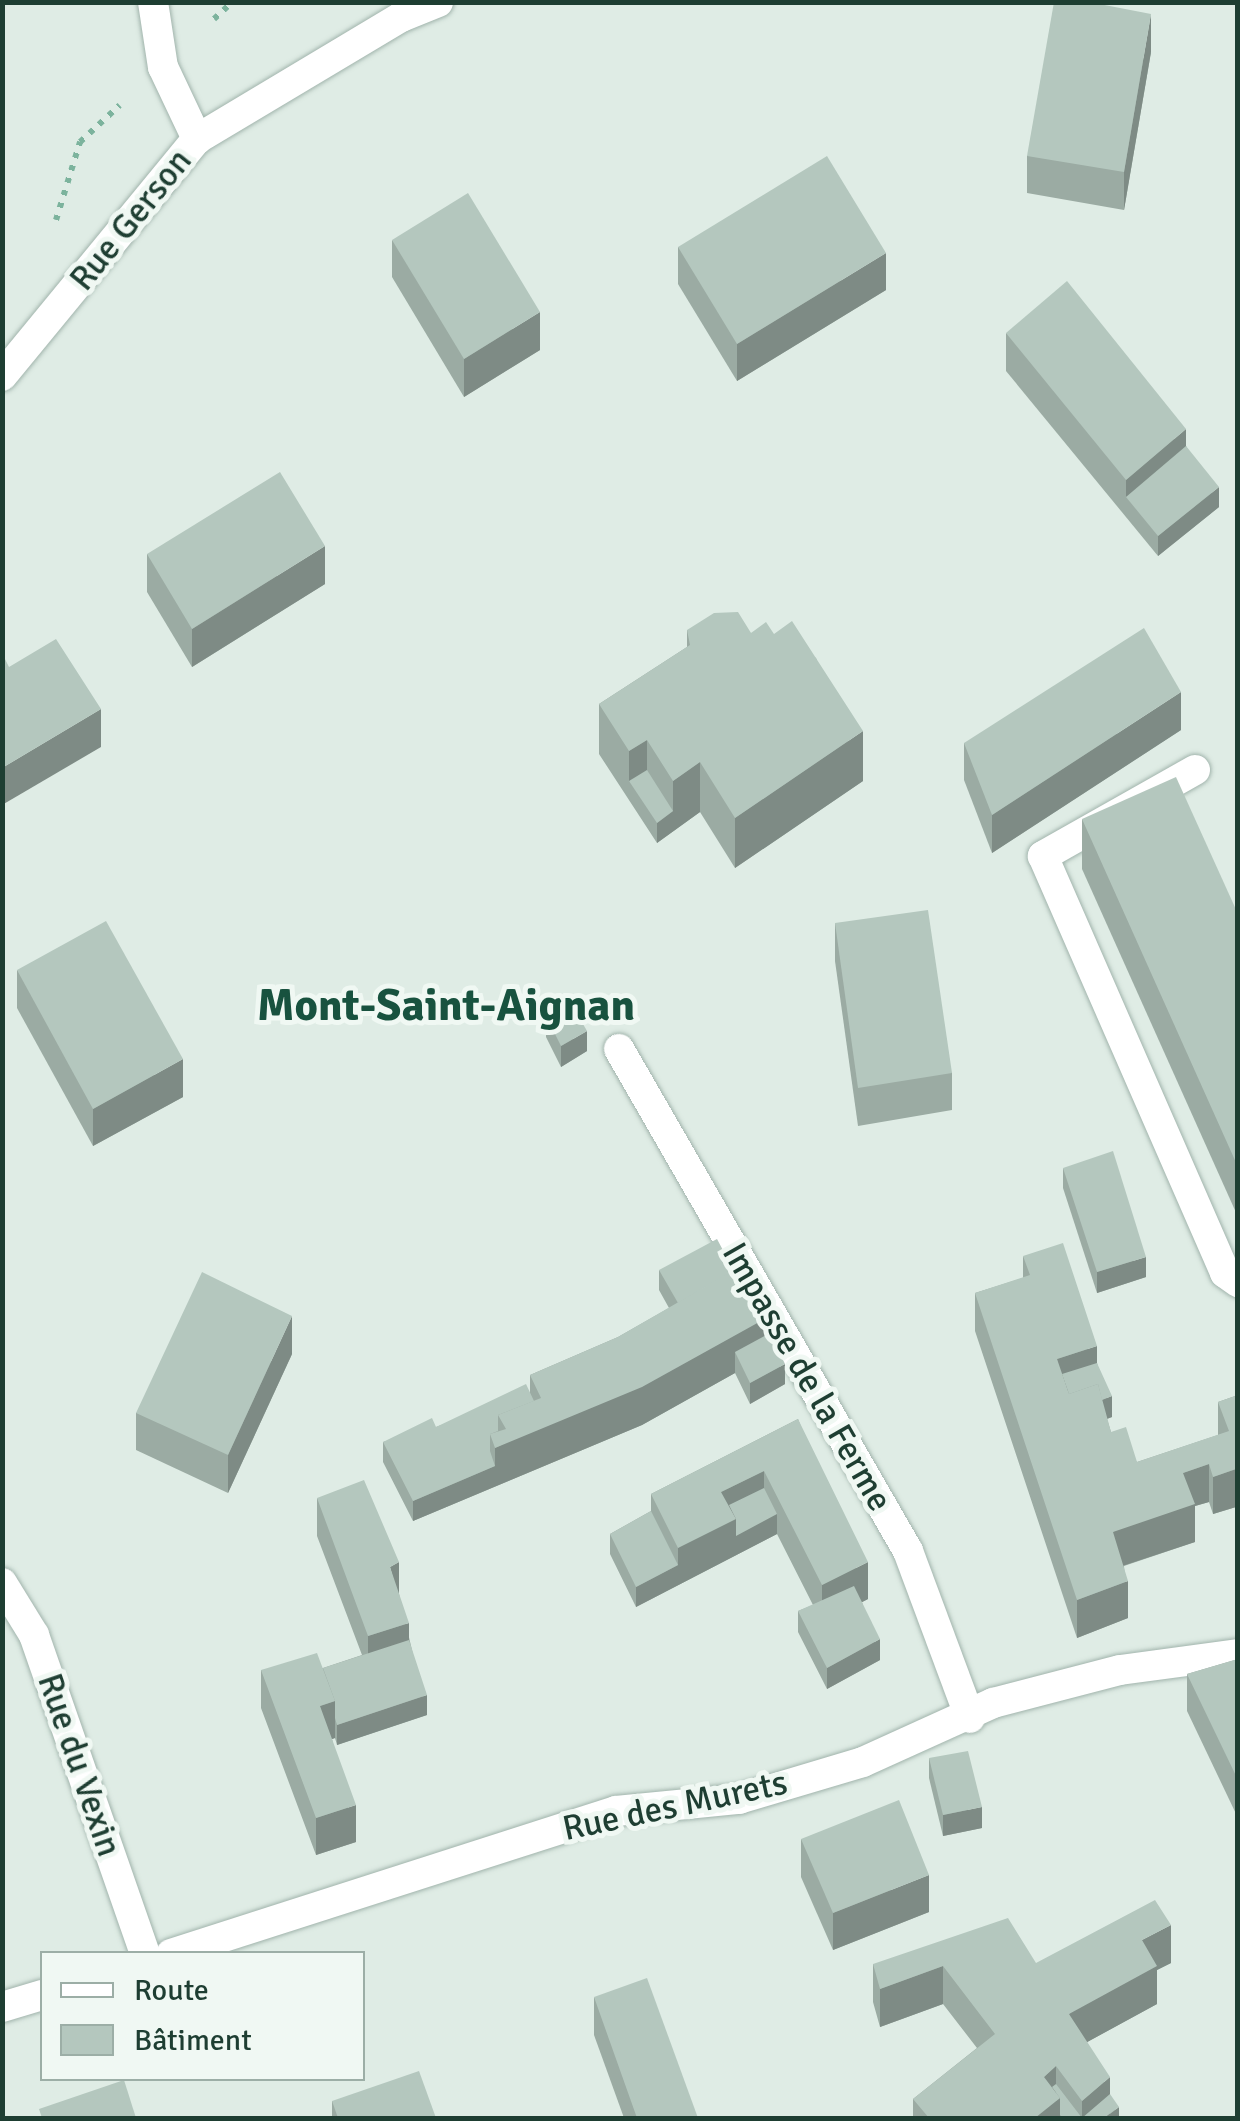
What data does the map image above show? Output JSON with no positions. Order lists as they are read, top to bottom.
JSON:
{
  "streets": {
    "street": [
      "Rue Gerson",
      "Impasse de la Ferme",
      "Rue du Vexin",
      "Rue des Murets"
    ]
  },
  "crossings": [
    ["Impasse de la Ferme", "Rue des Murets"]
  ],
  "districts": ["Mont-Saint-Aignan"],
  "legend": ["Route", "Bâtiment"]
}
